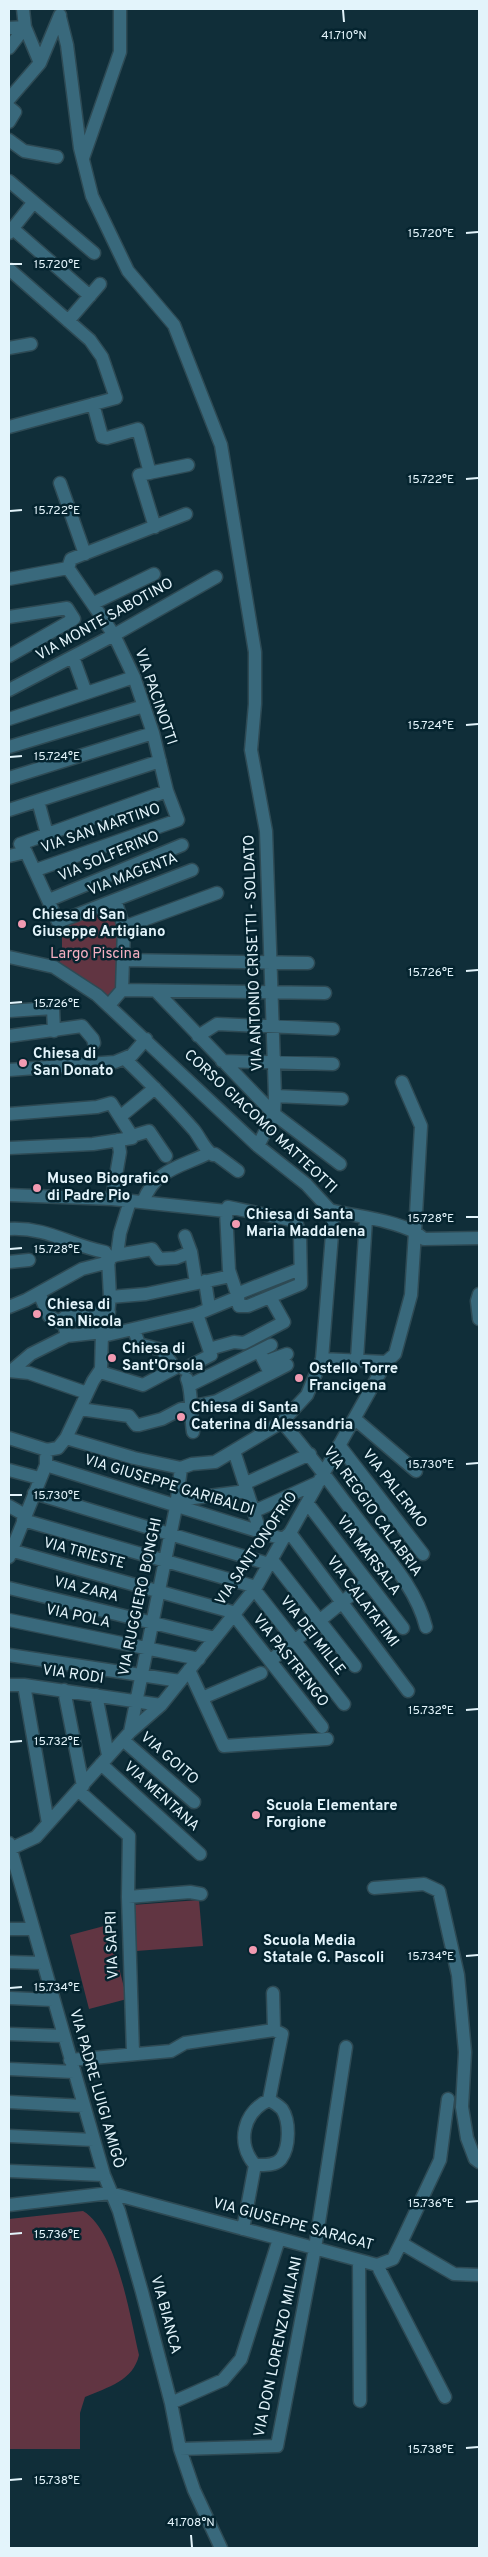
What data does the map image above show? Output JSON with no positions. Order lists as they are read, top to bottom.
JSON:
{
  "streets": {
    "street": [
      "VIA MONTE SABOTINO",
      "VIA PACINOTTI",
      "VIA SAN MARTINO",
      "VIA SOLFERINO",
      "VIA MAGENTA",
      "VIA ANTONIO CRISETTI - SOLDATO",
      "CORSO GIACOMO MATTEOTTI",
      "VIA GIUSEPPE GARIBALDI",
      "VIA PALERMO",
      "VIA REGGIO CALABRIA",
      "VIA SANT'ONOFRIO",
      "VIA TRIESTE",
      "VIA MARSALA",
      "VIA ZARA",
      "VIA RUGGIERO BONGHI",
      "VIA CALATAFIMI",
      "VIA POLA",
      "VIA DEI MILLE",
      "VIA PASTRENGO",
      "VIA RODI",
      "VIA GOITO",
      "VIA MENTANA",
      "VIA SAPRI",
      "VIA PADRE LUIGI AMIGÒ",
      "VIA GIUSEPPE SARAGAT",
      "VIA BIANCA",
      "VIA DON LORENZO MILANI"
    ]
  },
  "crossings": [
    ["VIA MONTE SABOTINO", "VIA PACINOTTI"],
    ["VIA PACINOTTI", "VIA SAN MARTINO"],
    ["VIA SOLFERINO", "VIA MAGENTA"],
    ["VIA ANTONIO CRISETTI - SOLDATO", "CORSO GIACOMO MATTEOTTI"],
    ["CORSO GIACOMO MATTEOTTI", "VIA REGGIO CALABRIA"],
    ["CORSO GIACOMO MATTEOTTI", "VIA RUGGIERO BONGHI"],
    ["VIA GIUSEPPE GARIBALDI", "VIA SANT'ONOFRIO"],
    ["VIA GIUSEPPE GARIBALDI", "VIA RUGGIERO BONGHI"],
    ["VIA GIUSEPPE GARIBALDI", "VIA CALATAFIMI"],
    ["VIA PALERMO", "VIA SANT'ONOFRIO"],
    ["VIA REGGIO CALABRIA", "VIA SANT'ONOFRIO"],
    ["VIA SANT'ONOFRIO", "VIA TRIESTE"],
    ["VIA SANT'ONOFRIO", "VIA MARSALA"],
    ["VIA SANT'ONOFRIO", "VIA ZARA"],
    ["VIA SANT'ONOFRIO", "VIA RUGGIERO BONGHI"],
    ["VIA SANT'ONOFRIO", "VIA CALATAFIMI"],
    ["VIA SANT'ONOFRIO", "VIA POLA"],
    ["VIA SANT'ONOFRIO", "VIA DEI MILLE"],
    ["VIA SANT'ONOFRIO", "VIA PASTRENGO"],
    ["VIA SANT'ONOFRIO", "VIA RODI"],
    ["VIA SANT'ONOFRIO", "VIA GOITO"],
    ["VIA SANT'ONOFRIO", "VIA MENTANA"],
    ["VIA SANT'ONOFRIO", "VIA SAPRI"],
    ["VIA SANT'ONOFRIO", "VIA PADRE LUIGI AMIGÒ"],
    ["VIA TRIESTE", "VIA RUGGIERO BONGHI"],
    ["VIA TRIESTE", "VIA PASTRENGO"],
    ["VIA ZARA", "VIA RUGGIERO BONGHI"],
    ["VIA RUGGIERO BONGHI", "VIA POLA"],
    ["VIA RUGGIERO BONGHI", "VIA RODI"],
    ["VIA RUGGIERO BONGHI", "VIA GOITO"],
    ["VIA PADRE LUIGI AMIGÒ", "VIA GIUSEPPE SARAGAT"],
    ["VIA PADRE LUIGI AMIGÒ", "VIA BIANCA"],
    ["VIA GIUSEPPE SARAGAT", "VIA BIANCA"],
    ["VIA GIUSEPPE SARAGAT", "VIA DON LORENZO MILANI"],
    ["VIA BIANCA", "VIA DON LORENZO MILANI"]
  ],
  "parks": ["Largo Piscina"],
  "places": [
    "Chiesa di San Giuseppe Artigiano",
    "Chiesa di San Donato",
    "Museo Biografico di Padre Pio",
    "Chiesa di Santa Maria Maddalena",
    "Chiesa di San Nicola",
    "Chiesa di Sant'Orsola",
    "Ostello Torre Francigena",
    "Chiesa di Santa Caterina di Alessandria",
    "Scuola Elementare Forgione",
    "Scuola Media Statale G. Pascoli"
  ],
  "coordinates": [
    "41.710°N",
    "15.720°E",
    "15.722°E",
    "15.724°E",
    "15.726°E",
    "15.728°E",
    "15.730°E",
    "15.732°E",
    "15.734°E",
    "15.736°E",
    "15.738°E",
    "41.708°N"
  ]
}
